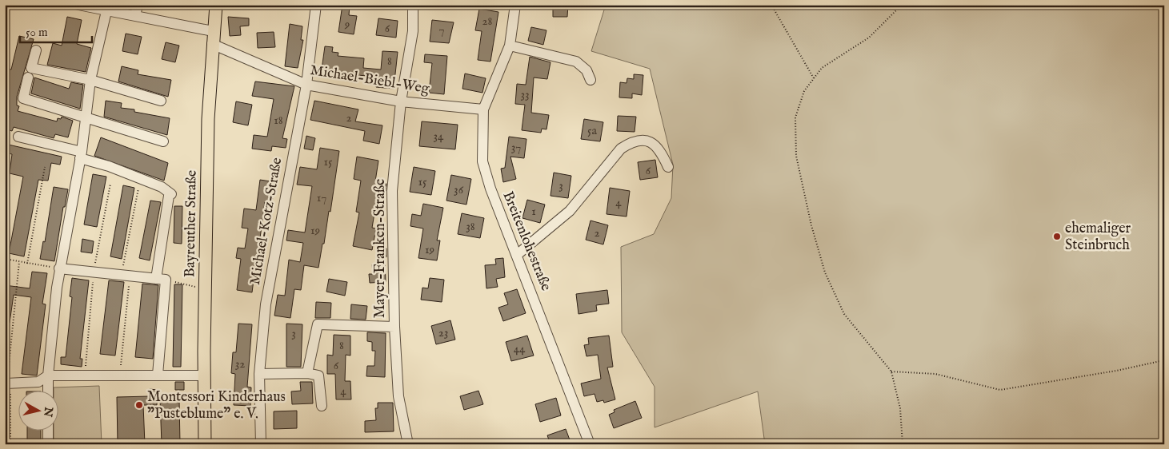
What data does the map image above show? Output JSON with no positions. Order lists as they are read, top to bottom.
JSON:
{
  "streets": {
    "main road": ["Bayreuther Straße"],
    "street": [
      "Michael-Biebl-Weg",
      "Michael-Kotz-Straße",
      "Breitenlohestraße",
      "Mayer-Franken-Straße"
    ]
  },
  "crossings": [
    ["Michael-Biebl-Weg", "Michael-Kotz-Straße"],
    ["Michael-Biebl-Weg", "Bayreuther Straße"],
    ["Michael-Biebl-Weg", "Breitenlohestraße"],
    ["Michael-Biebl-Weg", "Mayer-Franken-Straße"]
  ],
  "places": ["ehemaliger Steinbruch", "Montessori Kinderhaus \"Pusteblume\" e. V."],
  "house_numbers": [
    "28",
    "9",
    "6",
    "7",
    "8",
    "33",
    "2",
    "18",
    "5a",
    "34",
    "37",
    "15",
    "6",
    "15",
    "3",
    "36",
    "17",
    "4",
    "1",
    "38",
    "19",
    "2",
    "19",
    "23",
    "3",
    "8",
    "44",
    "32",
    "6",
    "4"
  ],
  "scale_bar": "50 m",
  "north": "right"
}
